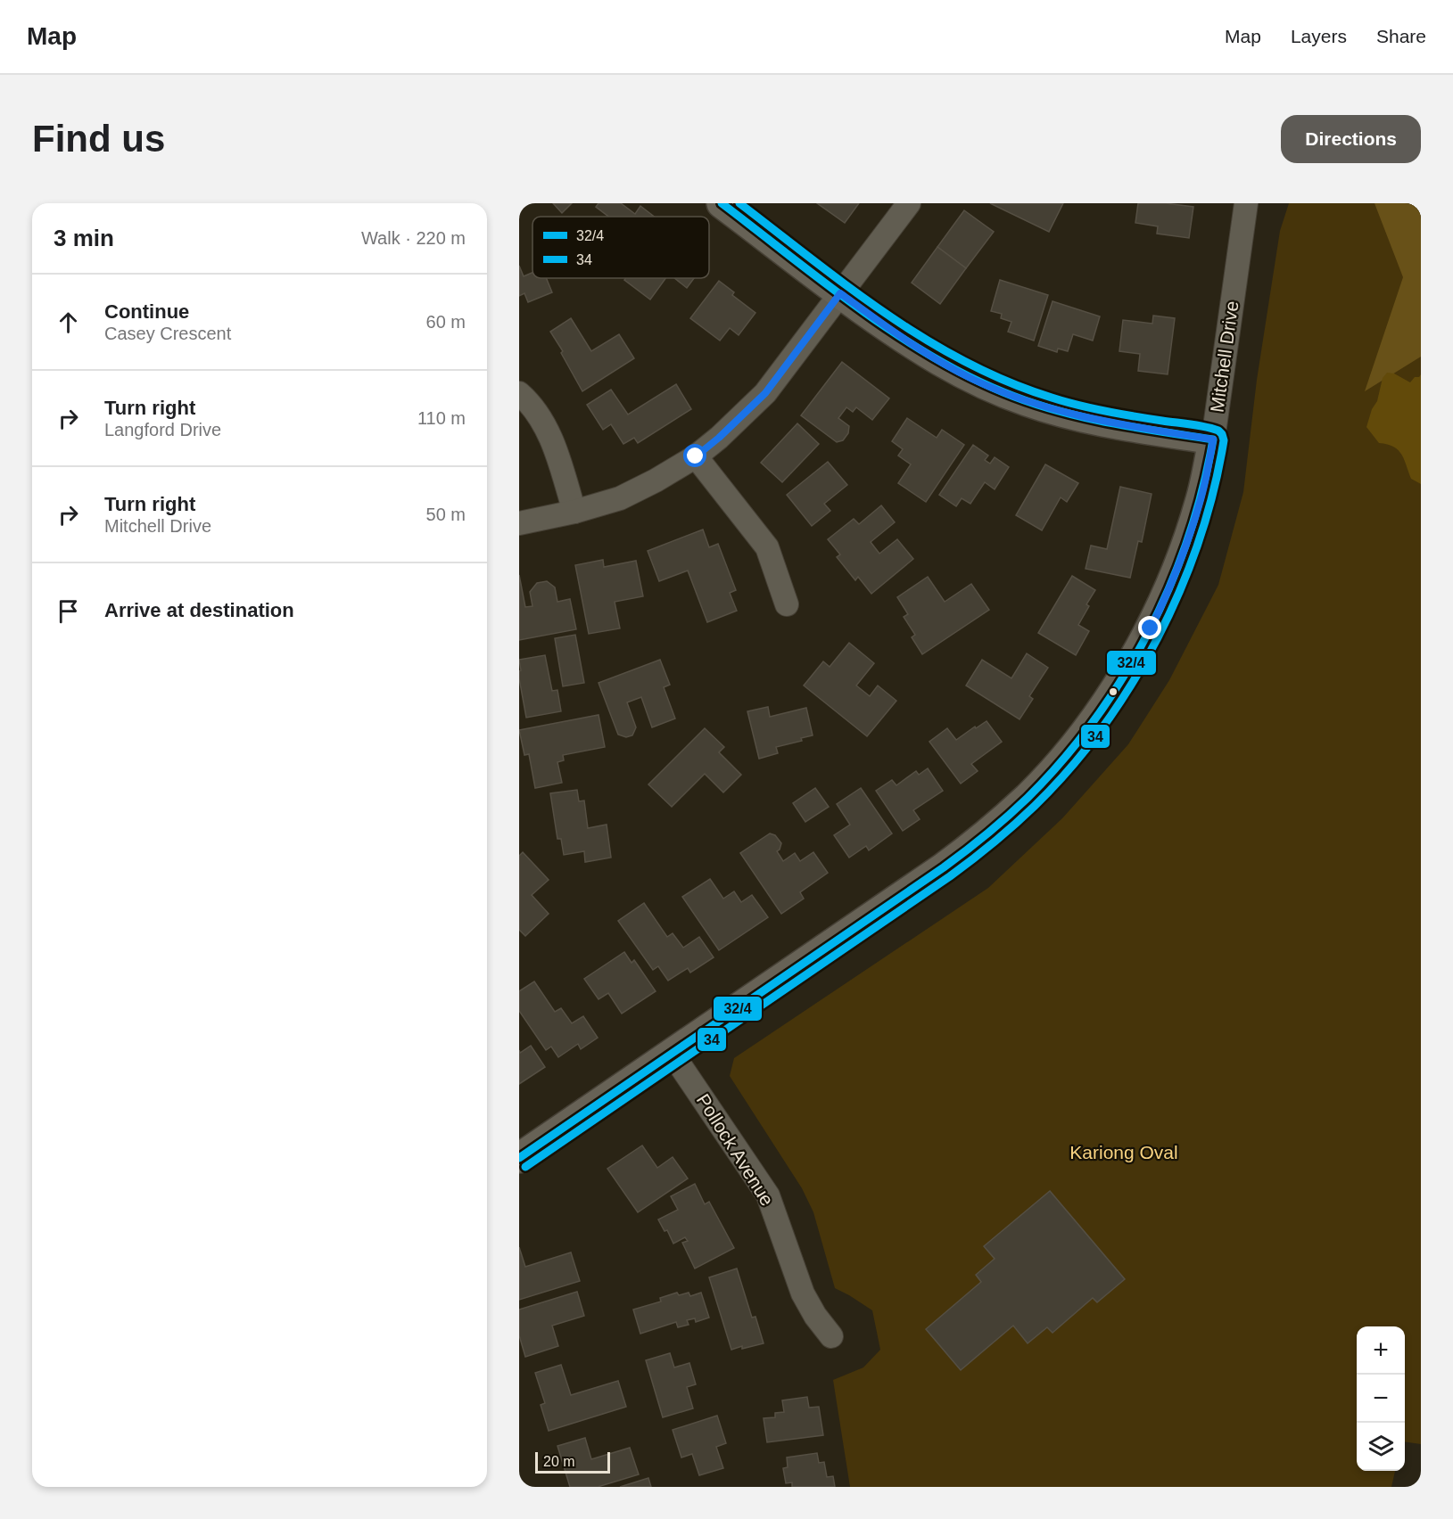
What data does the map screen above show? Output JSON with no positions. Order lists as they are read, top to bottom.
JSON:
{
  "streets": {
    "street": ["Mitchell Drive", "Pollock Avenue"]
  },
  "crossings": [
    ["Mitchell Drive", "Pollock Avenue"]
  ],
  "parks": ["Kariong Oval"],
  "lines": ["transit line 32/4", "transit line 34"],
  "legend": ["32/4", "34"],
  "scale_bar": "20 m",
  "page": {
    "header": "Map",
    "nav": ["Map", "Layers", "Share"],
    "buttons": "Directions",
    "title": "Find us",
    "heading": ["3 min", "Walk · 220 m"],
    "list": [
      ["Continue", "Casey Crescent", "60 m"],
      ["Turn right", "Langford Drive", "110 m"],
      ["Turn right", "Mitchell Drive", "50 m"],
      "Arrive at destination"
    ],
    "map_buttons": ["+", "−"],
    "scale": "20 m"
  }
}
